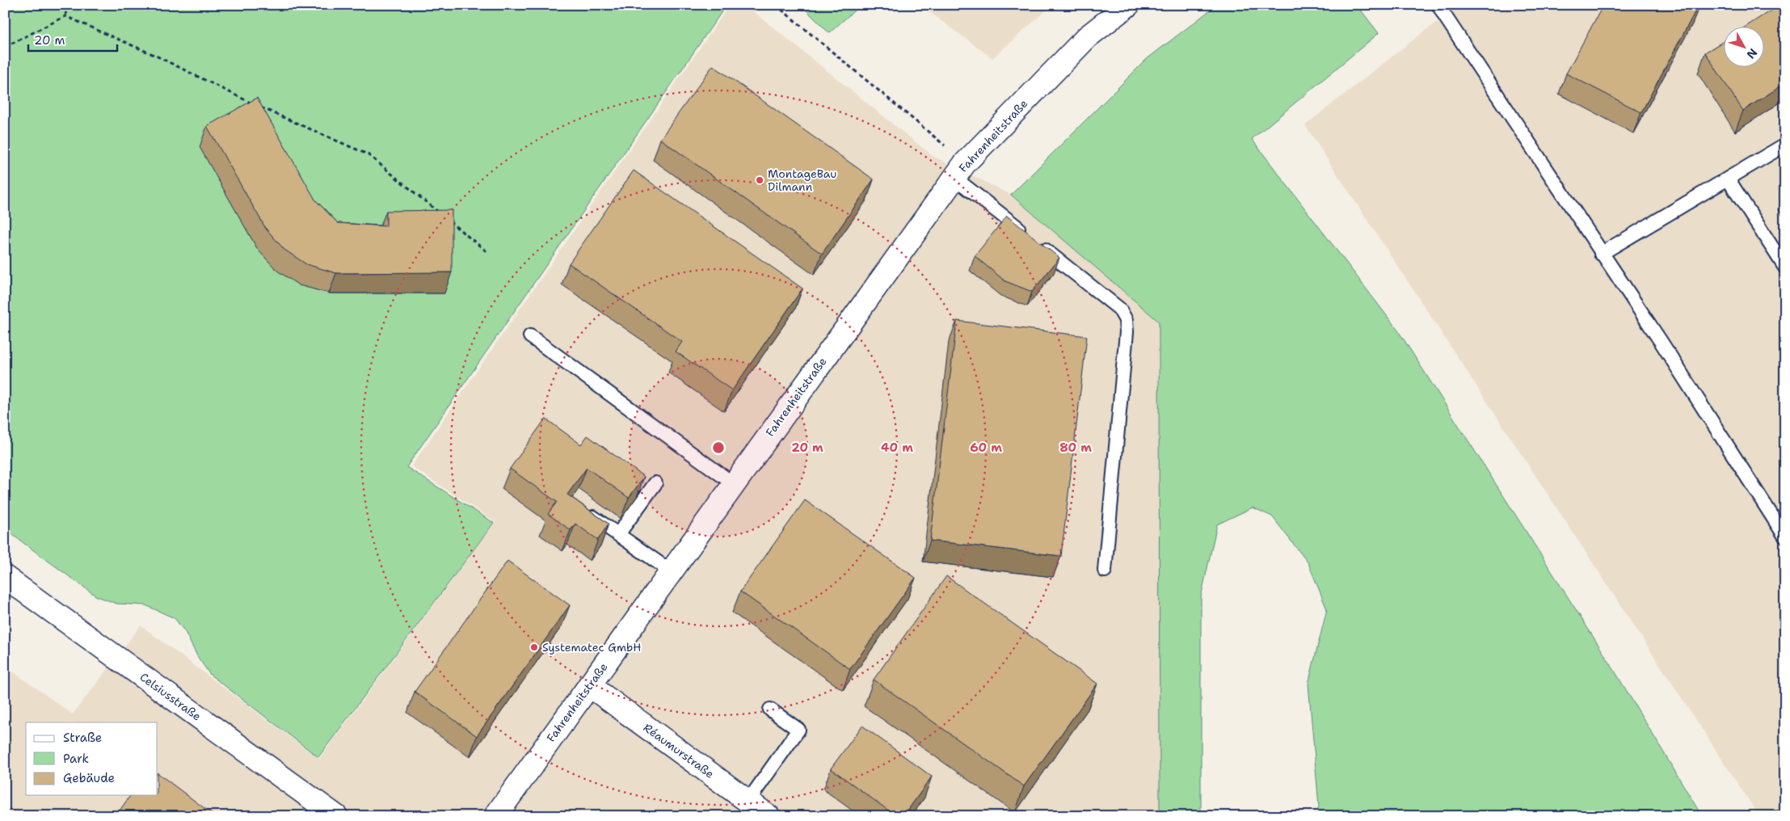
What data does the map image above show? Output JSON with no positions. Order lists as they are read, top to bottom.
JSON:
{
  "streets": {
    "street": ["Fahrenheitstraße", "Celsiusstraße", "Réaumurstraße"]
  },
  "crossings": [
    ["Fahrenheitstraße", "Réaumurstraße"]
  ],
  "places": ["MontageBau Dilmann", "Systematec GmbH"],
  "legend": ["Straße", "Park", "Gebäude"],
  "scale_bar": "20 m",
  "north": "bottom right",
  "rings": [
    "20 m",
    "40 m",
    "60 m",
    "80 m"
  ]
}
